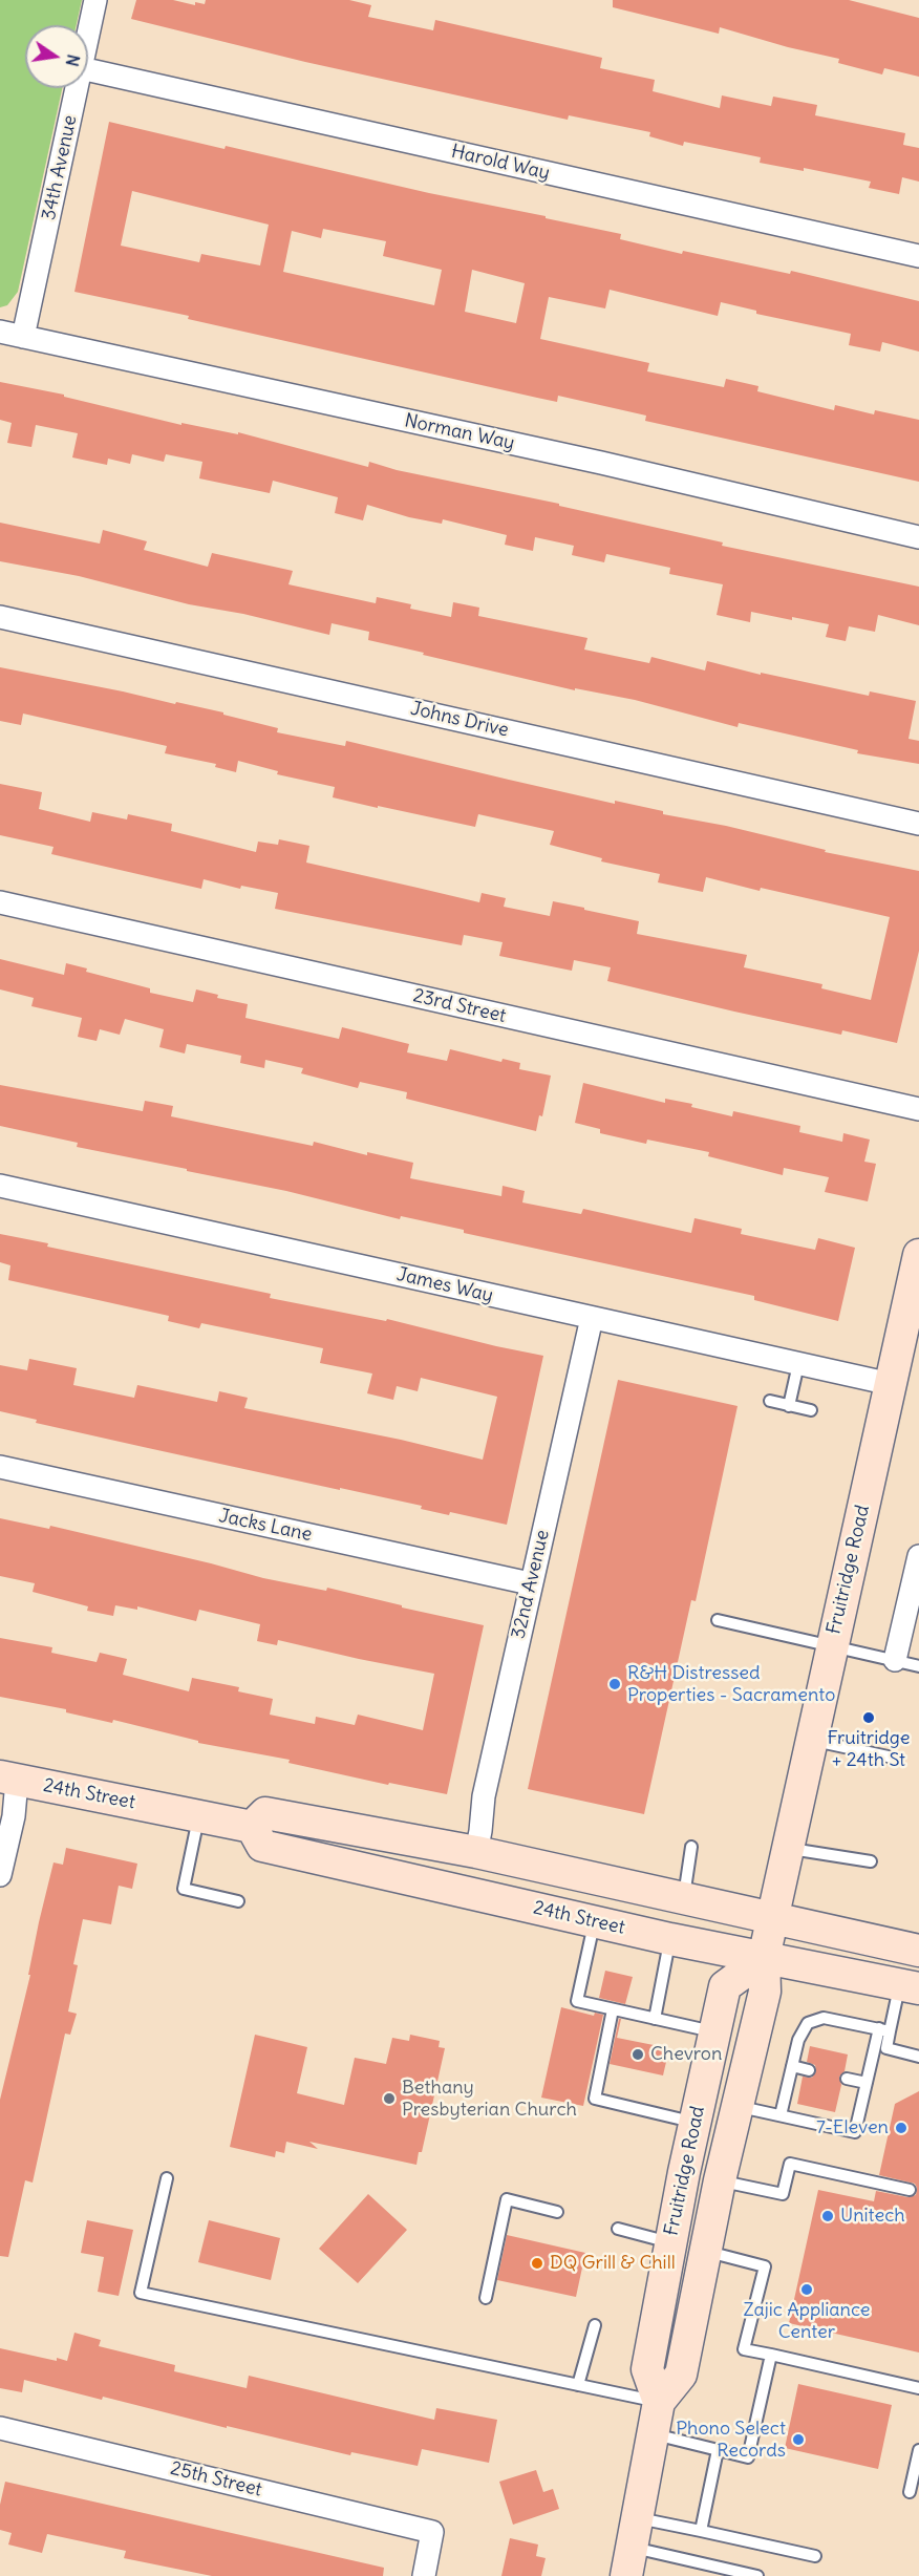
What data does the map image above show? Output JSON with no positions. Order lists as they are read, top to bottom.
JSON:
{
  "streets": {
    "main road": ["Fruitridge Road", "24th Street"],
    "street": [
      "Harold Way",
      "34th Avenue",
      "Norman Way",
      "Johns Drive",
      "23rd Street",
      "James Way",
      "Jacks Lane",
      "32nd Avenue",
      "25th Street"
    ]
  },
  "crossings": [
    ["34th Avenue", "Norman Way"],
    ["James Way", "Fruitridge Road"],
    ["James Way", "32nd Avenue"],
    ["Jacks Lane", "32nd Avenue"],
    ["Fruitridge Road", "24th Street"]
  ],
  "places": [
    "R&H Distressed Properties - Sacramento",
    "Fruitridge + 24th St",
    "Chevron",
    "Bethany Presbyterian Church",
    "7-Eleven",
    "Unitech",
    "DQ Grill & Chill",
    "Zajic Appliance Center",
    "Phono Select Records"
  ],
  "north": "right"
}
